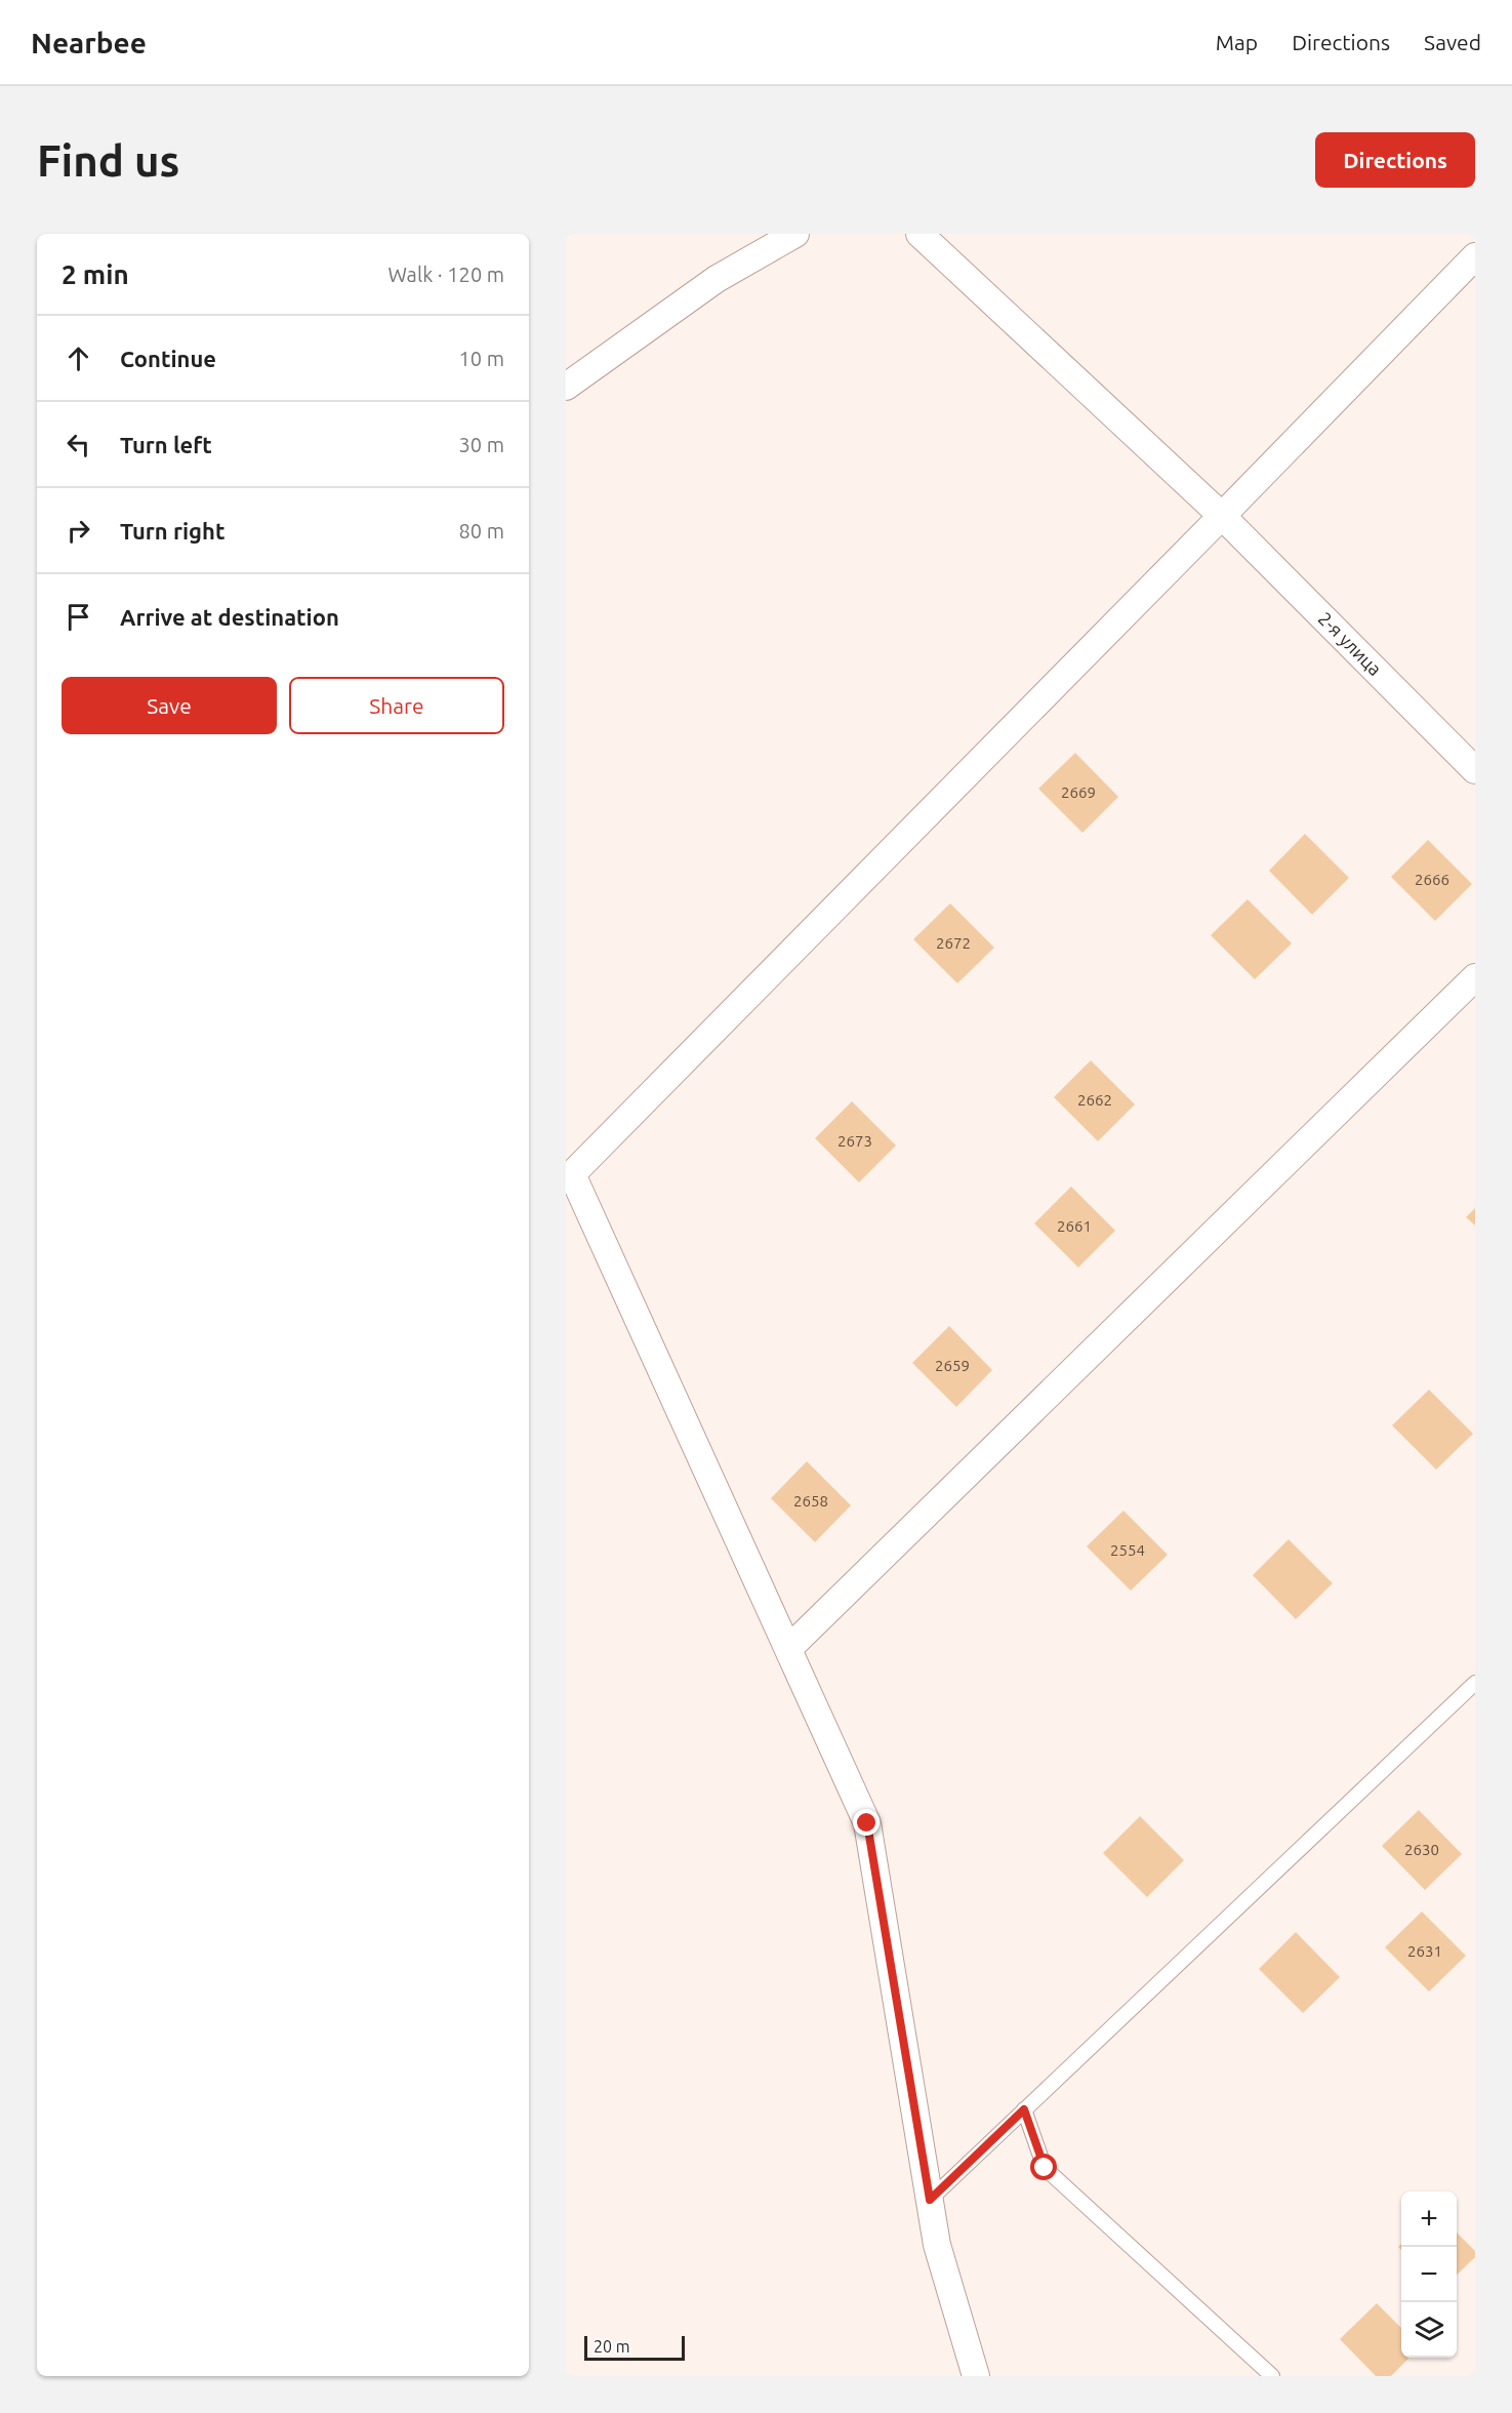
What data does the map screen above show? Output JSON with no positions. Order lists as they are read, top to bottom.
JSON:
{
  "streets": {
    "street": ["2-я улица"]
  },
  "house_numbers": [
    "2669",
    "2666",
    "2672",
    "2662",
    "2673",
    "2661",
    "2659",
    "2658",
    "2554",
    "2630",
    "2631"
  ],
  "scale_bar": "20 m",
  "page": {
    "header": "Nearbee",
    "nav": ["Map", "Directions", "Saved"],
    "buttons": [
      "Directions",
      ["Save", "Share"]
    ],
    "title": "Find us",
    "heading": ["2 min", "Walk · 120 m"],
    "list": [
      ["Continue", "10 m"],
      ["Turn left", "30 m"],
      ["Turn right", "80 m"],
      "Arrive at destination"
    ],
    "map_buttons": ["+", "−"],
    "scale": "20 m"
  }
}
